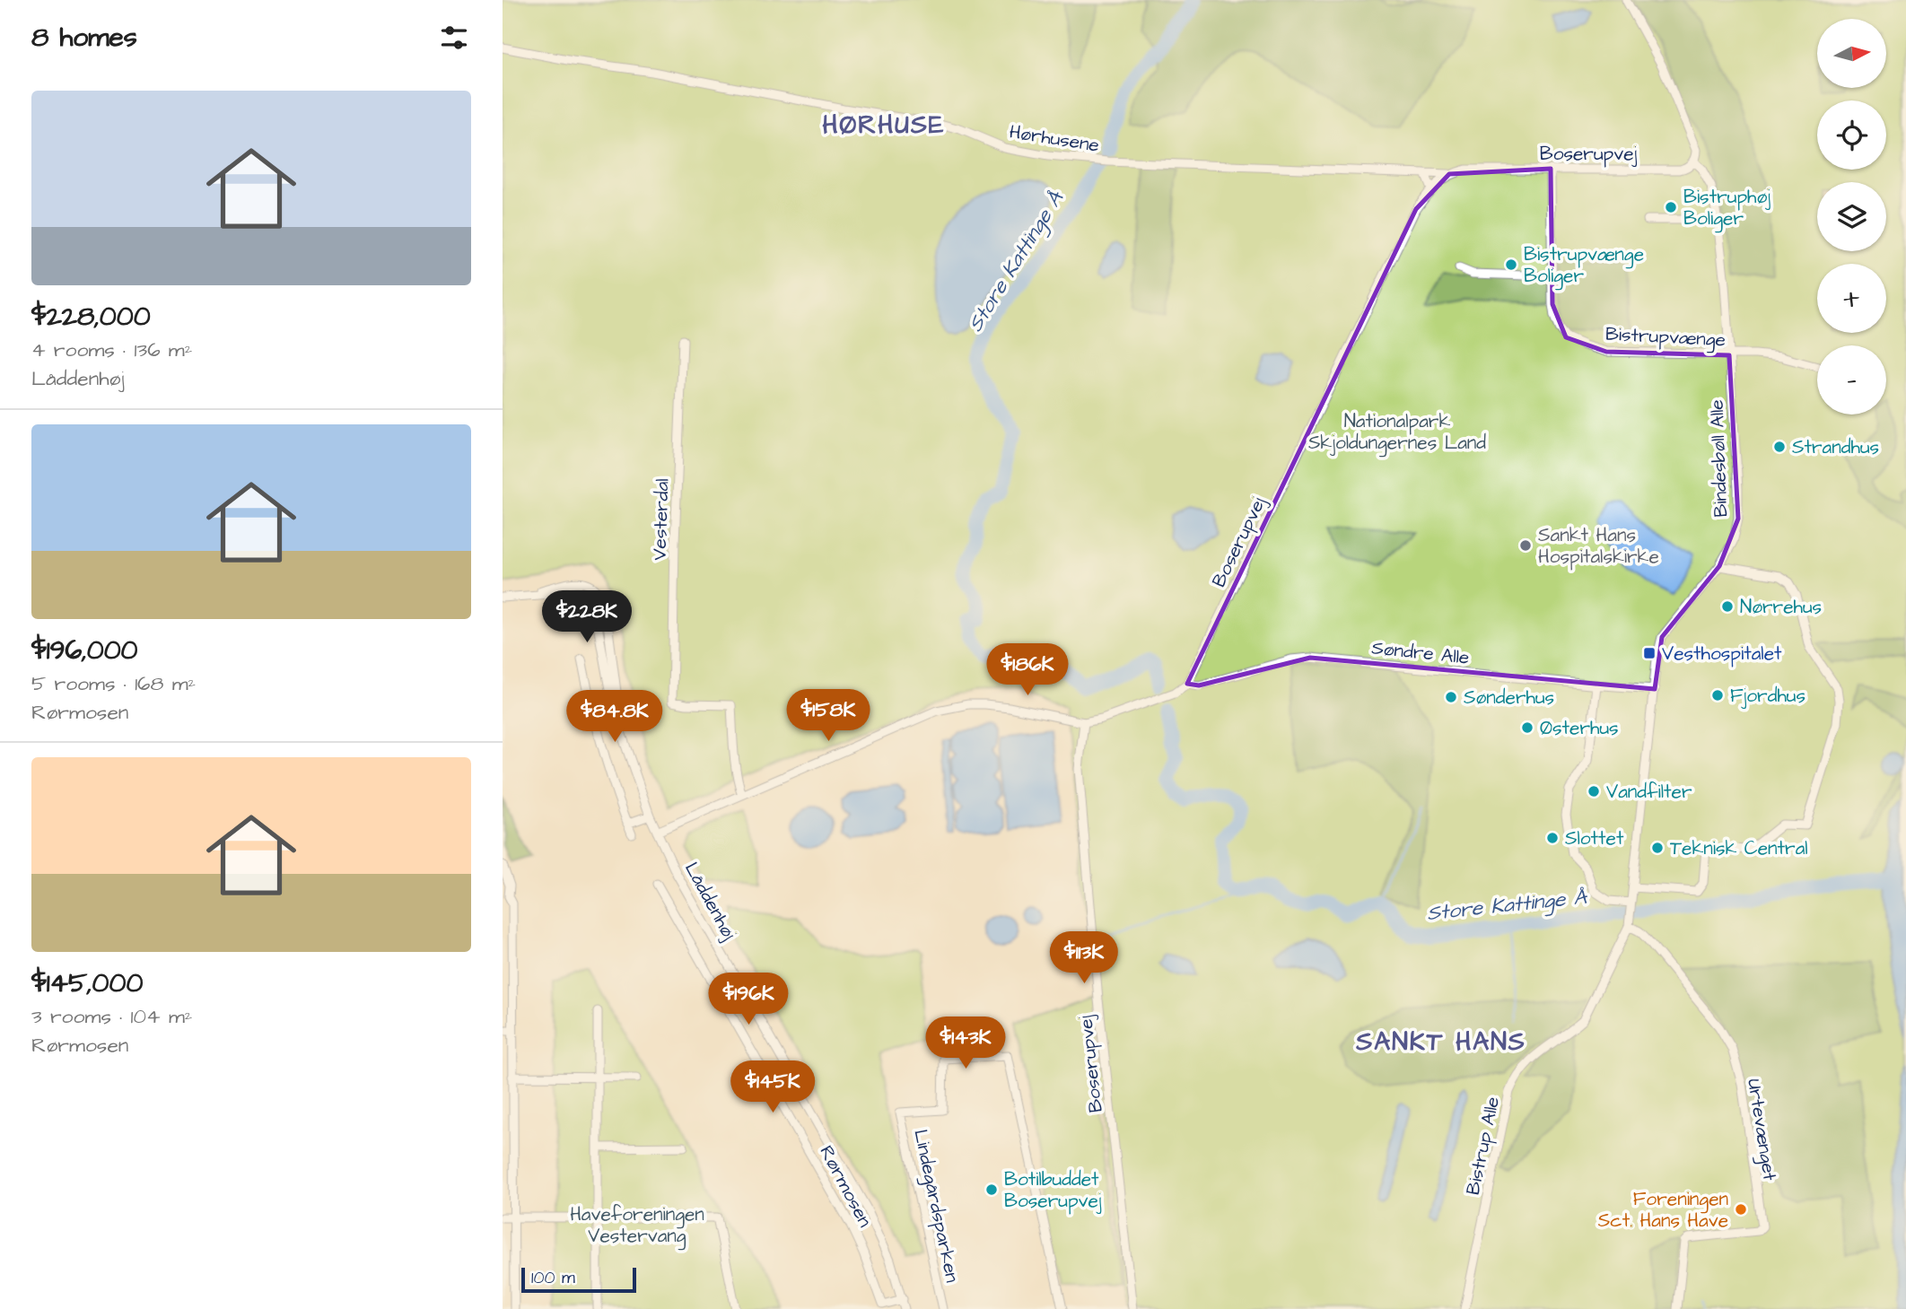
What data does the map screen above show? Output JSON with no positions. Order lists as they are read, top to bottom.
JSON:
{
  "streets": {
    "street": [
      "Hørhusene",
      "Boserupvej",
      "Bistrupvænge",
      "Bindesbøll Alle",
      "Vesterdal",
      "Søndre Alle",
      "Låddenhøj",
      "Urtevænget",
      "Bistrup Alle",
      "Rørmosen",
      "Lindegårdsparken"
    ]
  },
  "crossings": [
    ["Hørhusene", "Boserupvej"],
    ["Boserupvej", "Bistrupvænge"],
    ["Boserupvej", "Bindesbøll Alle"],
    ["Boserupvej", "Søndre Alle"],
    ["Bistrupvænge", "Bindesbøll Alle"],
    ["Bindesbøll Alle", "Søndre Alle"],
    ["Bindesbøll Alle", "Urtevænget"],
    ["Bindesbøll Alle", "Bistrup Alle"],
    ["Låddenhøj", "Rørmosen"]
  ],
  "districts": ["HØRHUSE", "SANKT HANS"],
  "water": ["Store Kattinge Å"],
  "parks": ["Nationalpark Skjoldungernes Land", "Haveforeningen Vestervang"],
  "places": {
    "other": [
      "Bistruphøj Boliger",
      "Bistrupvænge Boliger",
      "Strandhus",
      "Sankt Hans Hospitalskirke",
      "Nørrehus",
      "Fjordhus",
      "Sønderhus",
      "Østerhus",
      "Vandfilter",
      "Slottet",
      "Teknisk Central",
      "Botilbuddet Boserupvej",
      "Foreningen Sct. Hans Have"
    ],
    "transit": ["Vesthospitalet"]
  },
  "scale_bar": "100 m",
  "north": "right",
  "page": {
    "heading": "8 homes",
    "map_buttons": ["+", "−"],
    "list": [
      {
        "name": "$228,000",
        "note": "4 rooms · 136 m² · Låddenhøj"
      },
      {
        "name": "$196,000",
        "note": "5 rooms · 168 m² · Rørmosen"
      },
      {
        "name": "$145,000",
        "note": "3 rooms · 104 m² · Rørmosen"
      }
    ],
    "price": [
      "$228K",
      "$186K",
      "$158K",
      "$84.8K",
      "$113K",
      "$196K",
      "$143K",
      "$145K"
    ],
    "scale": "100 m"
  }
}
